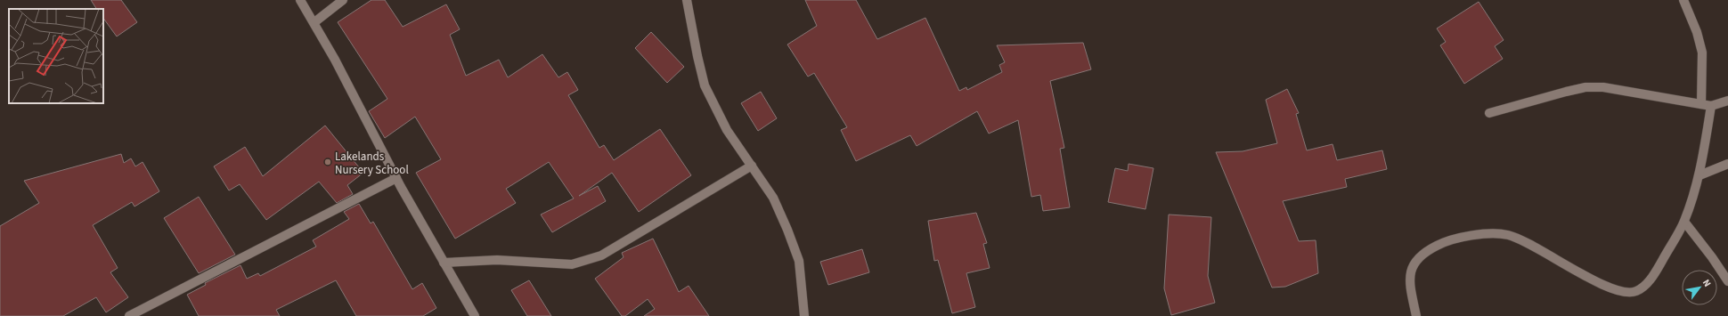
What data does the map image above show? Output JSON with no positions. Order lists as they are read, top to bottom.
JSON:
{
  "places": ["Lakelands Nursery School"],
  "north": "top right"
}
